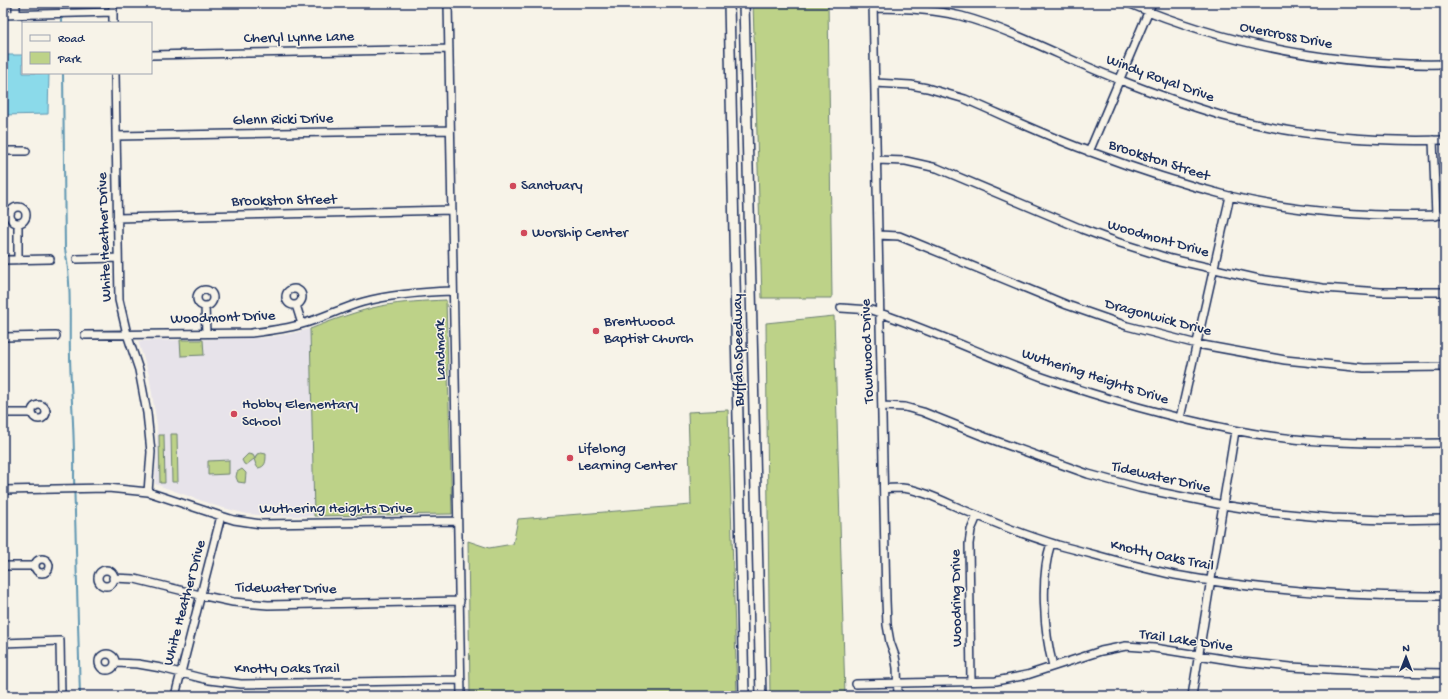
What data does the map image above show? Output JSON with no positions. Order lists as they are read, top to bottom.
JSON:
{
  "streets": {
    "main road": ["Buffalo Speedway"],
    "street": [
      "Overcross Drive",
      "Cheryl Lynne Lane",
      "Windy Royal Drive",
      "Glenn Ricki Drive",
      "Brookston Street",
      "White Heather Drive",
      "Woodmont Drive",
      "Dragonwick Drive",
      "Landmark",
      "Townwood Drive",
      "Wuthering Heights Drive",
      "Tidewater Drive",
      "Knotty Oaks Trail",
      "Woodring Drive",
      "Trail Lake Drive"
    ]
  },
  "crossings": [
    ["Cheryl Lynne Lane", "Landmark"],
    ["Windy Royal Drive", "Townwood Drive"],
    ["Glenn Ricki Drive", "White Heather Drive"],
    ["Glenn Ricki Drive", "Landmark"],
    ["Brookston Street", "White Heather Drive"],
    ["Brookston Street", "Landmark"],
    ["Brookston Street", "Townwood Drive"],
    ["White Heather Drive", "Woodmont Drive"],
    ["White Heather Drive", "Wuthering Heights Drive"],
    ["White Heather Drive", "Tidewater Drive"],
    ["White Heather Drive", "Knotty Oaks Trail"],
    ["Woodmont Drive", "Landmark"],
    ["Woodmont Drive", "Townwood Drive"],
    ["Dragonwick Drive", "Townwood Drive"],
    ["Landmark", "Wuthering Heights Drive"],
    ["Landmark", "Tidewater Drive"],
    ["Landmark", "Knotty Oaks Trail"],
    ["Townwood Drive", "Wuthering Heights Drive"],
    ["Townwood Drive", "Tidewater Drive"],
    ["Townwood Drive", "Knotty Oaks Trail"],
    ["Townwood Drive", "Trail Lake Drive"],
    ["Knotty Oaks Trail", "Woodring Drive"],
    ["Woodring Drive", "Trail Lake Drive"]
  ],
  "places": [
    "Sanctuary",
    "Worship Center",
    "Brentwood Baptist Church",
    "Hobby Elementary School",
    "Lifelong Learning Center"
  ],
  "legend": ["Road", "Park"],
  "north": "top"
}
